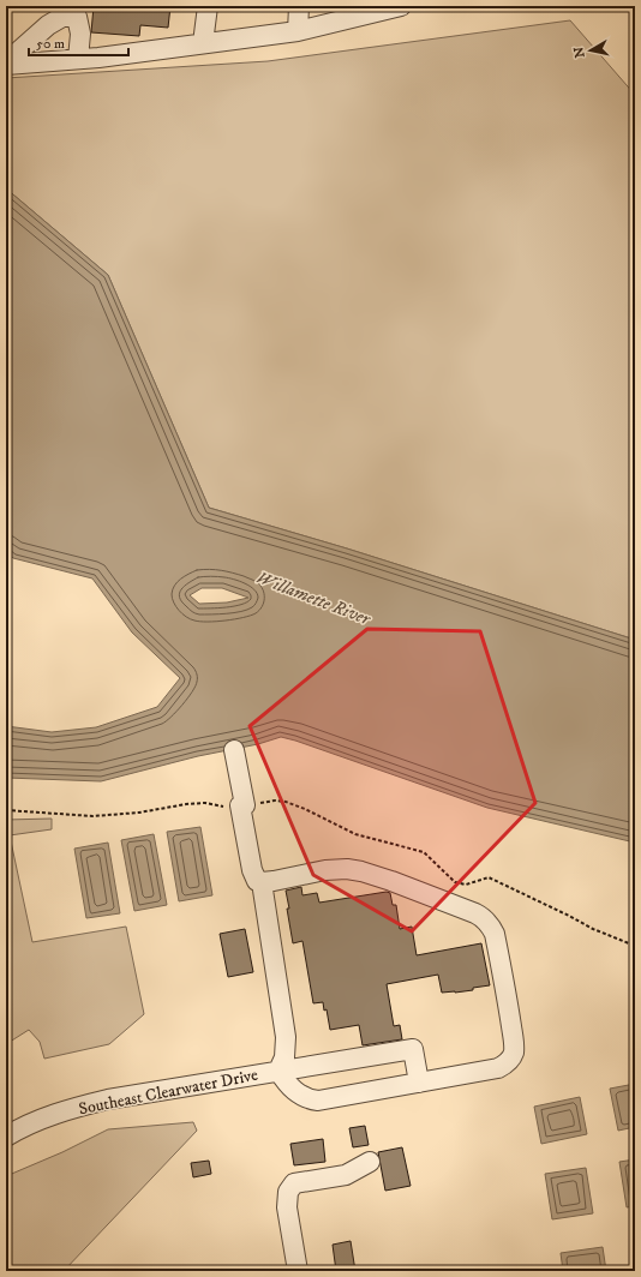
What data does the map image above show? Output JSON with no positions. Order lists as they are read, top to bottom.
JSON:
{
  "streets": {
    "lane": ["Southeast Clearwater Drive"]
  },
  "water": ["Willamette River"],
  "scale_bar": "50 m",
  "north": "left"
}
